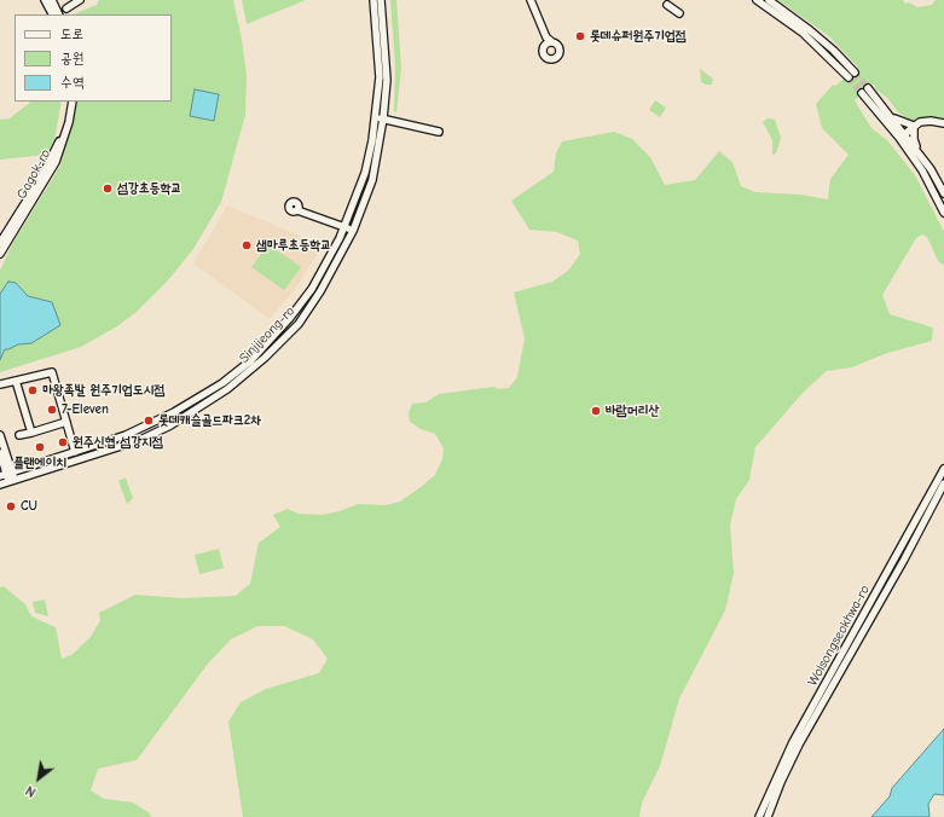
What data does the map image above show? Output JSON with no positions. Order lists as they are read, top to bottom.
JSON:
{
  "streets": {
    "street": ["Gagok-ro", "Sinjijeong-ro", "Wolsongseokhwa-ro"]
  },
  "places": [
    "롯데슈퍼원주기업점",
    "섬강초등학교",
    "샘마루초등학교",
    "마왕족발 원주기업도시점",
    "7-Eleven",
    "바람머리산",
    "롯데캐슬골드파크2차",
    "원주신협 섬강지점",
    "플랜에이치",
    "CU"
  ],
  "legend": ["도로", "공원", "수역"],
  "north": "bottom left"
}
